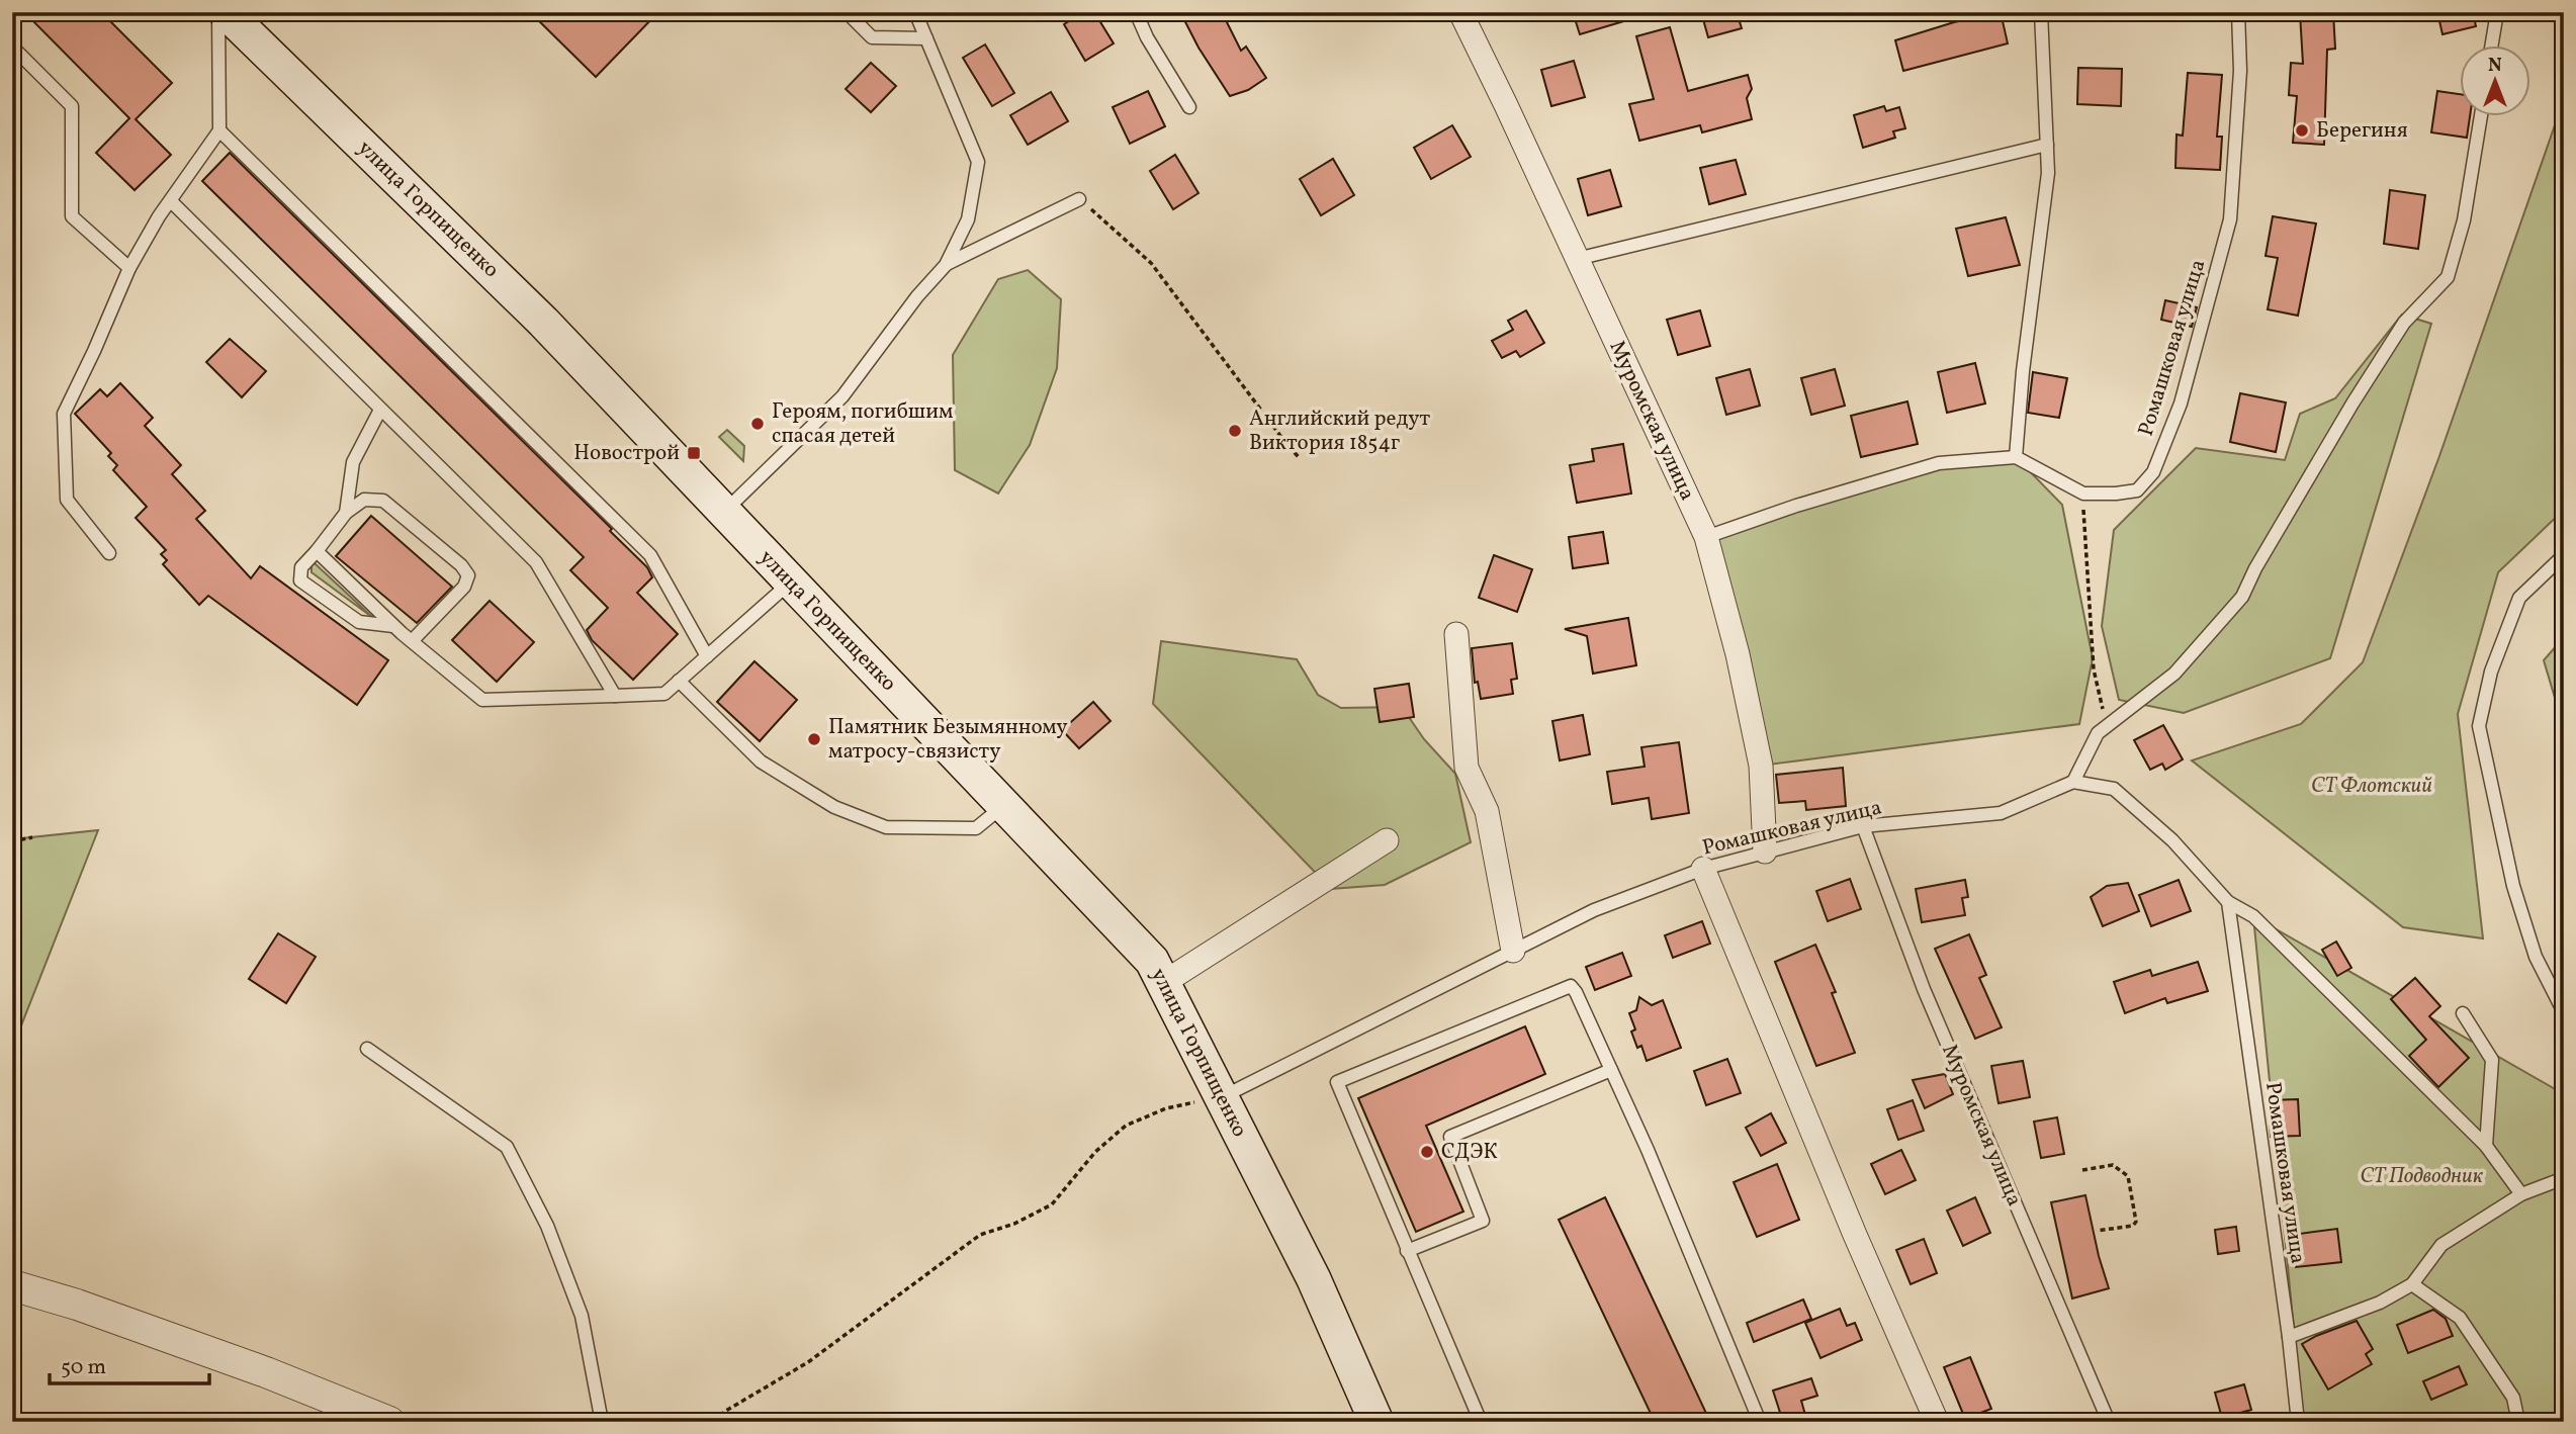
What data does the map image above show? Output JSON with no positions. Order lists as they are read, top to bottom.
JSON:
{
  "streets": {
    "main road": ["улица Горпищенко"],
    "street": ["Муромская улица"],
    "lane": ["Ромашковая улица"]
  },
  "crossings": [
    ["улица Горпищенко", "Ромашковая улица"],
    ["Ромашковая улица", "Муромская улица"]
  ],
  "parks": ["СТ Флотский", "СТ Подводник"],
  "places": {
    "other": [
      "Берегиня",
      "Героям, погибшим спасая детей",
      "Английский редут Виктория 1854г",
      "Памятник Безымянному матросу-связисту",
      "СДЭК"
    ],
    "transit": ["Новострой"]
  },
  "scale_bar": "50 m",
  "north": "top"
}
